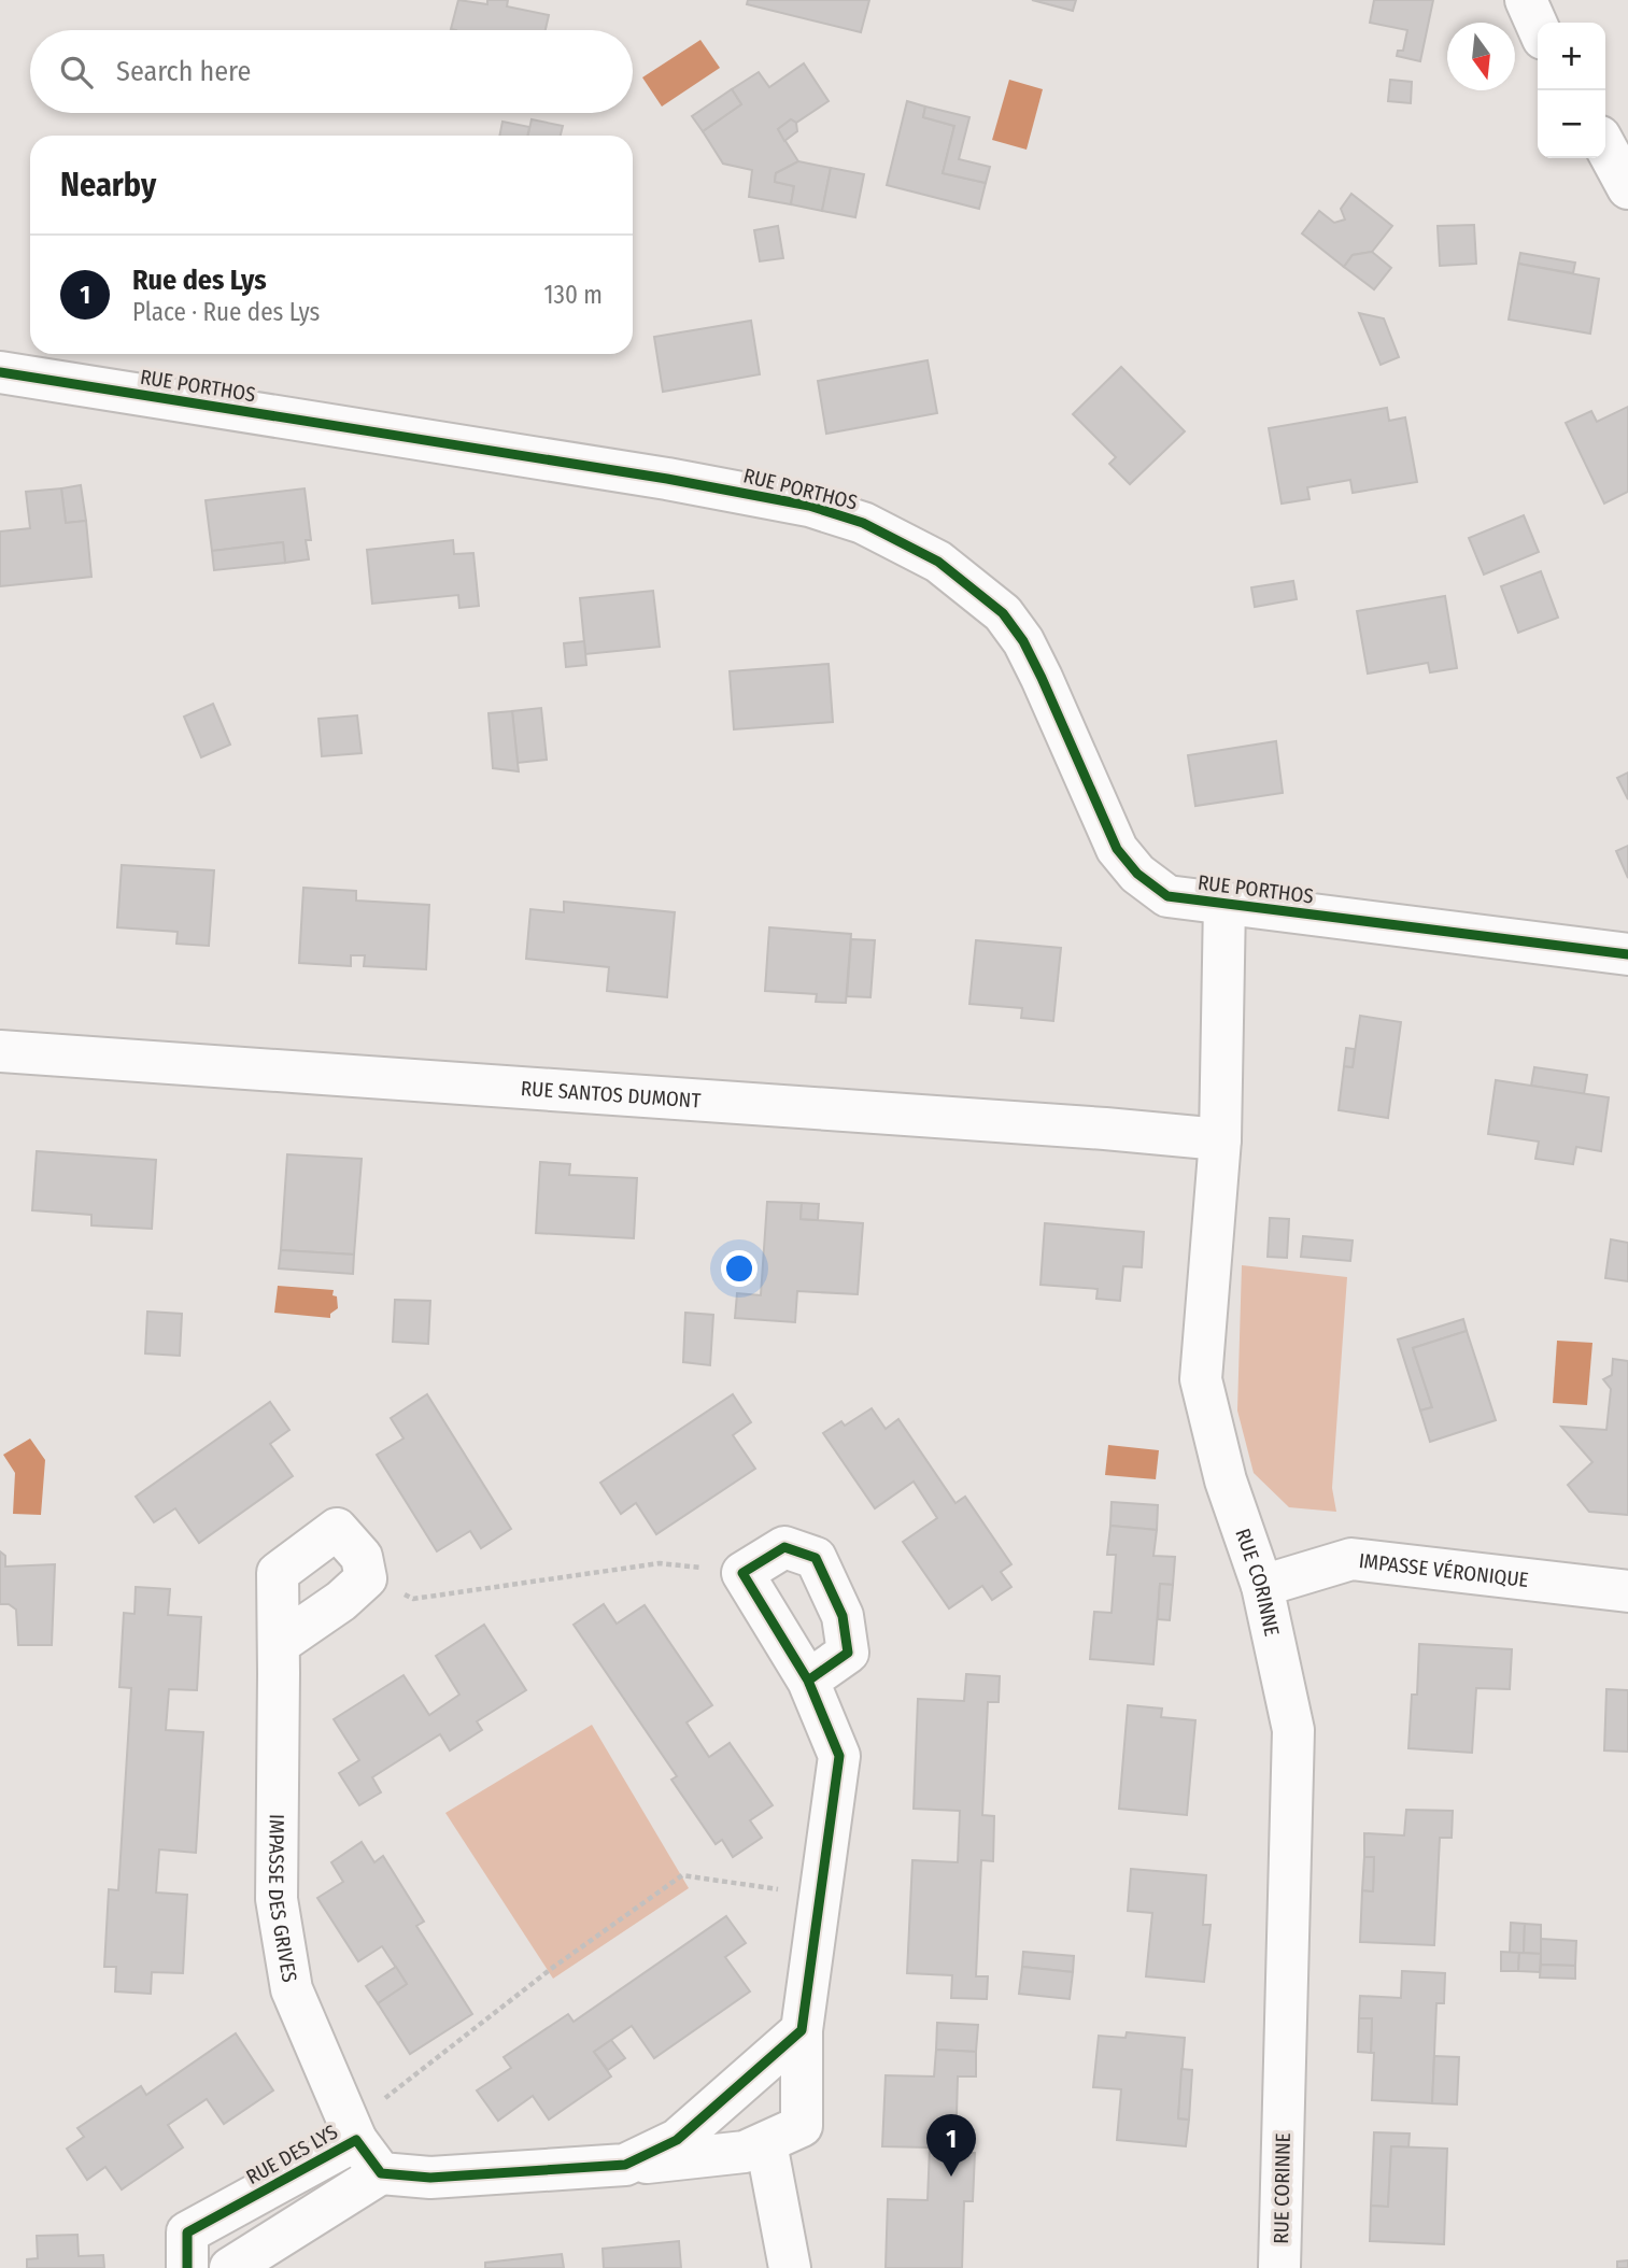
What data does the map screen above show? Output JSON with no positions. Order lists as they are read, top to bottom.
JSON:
{
  "streets": {
    "street": [
      "RUE PORTHOS",
      "RUE SANTOS DUMONT",
      "IMPASSE VÉRONIQUE",
      "RUE CORINNE",
      "IMPASSE DES GRIVES",
      "RUE DES LYS"
    ]
  },
  "crossings": [
    ["RUE PORTHOS", "RUE CORINNE"],
    ["RUE SANTOS DUMONT", "RUE CORINNE"],
    ["IMPASSE VÉRONIQUE", "RUE CORINNE"],
    ["IMPASSE DES GRIVES", "RUE DES LYS"]
  ],
  "north": "bottom",
  "page": {
    "map_buttons": ["+", "−"],
    "search": "Search here",
    "heading": "Nearby",
    "list": [
      {
        "mark": "1",
        "name": "Rue des Lys",
        "note": "Place · Rue des Lys",
        "value": "130 m"
      }
    ],
    "pins": "1"
  }
}
